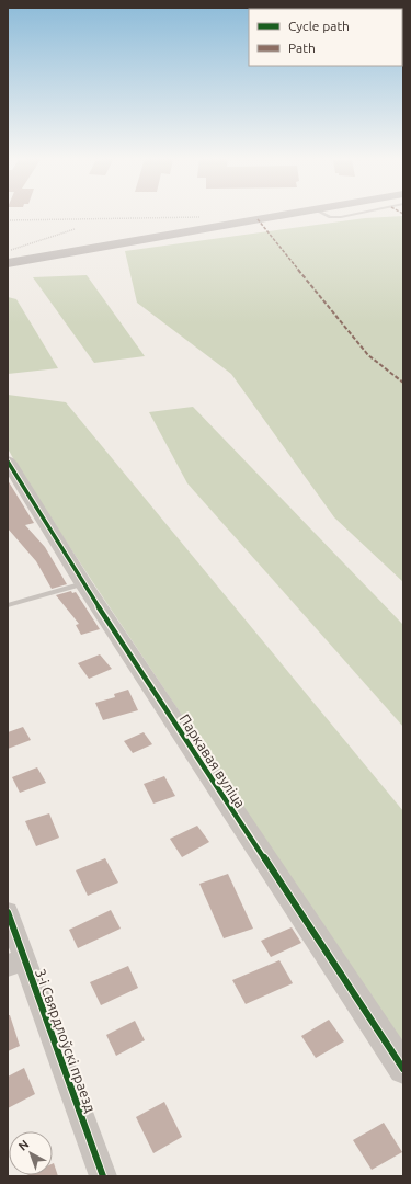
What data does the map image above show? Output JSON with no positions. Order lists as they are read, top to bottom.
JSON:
{
  "streets": {
    "street": ["Паркавая вуліца", "3-і Свярдлоўскі праезд"]
  },
  "legend": ["Cycle path", "Path"],
  "north": "top left"
}
